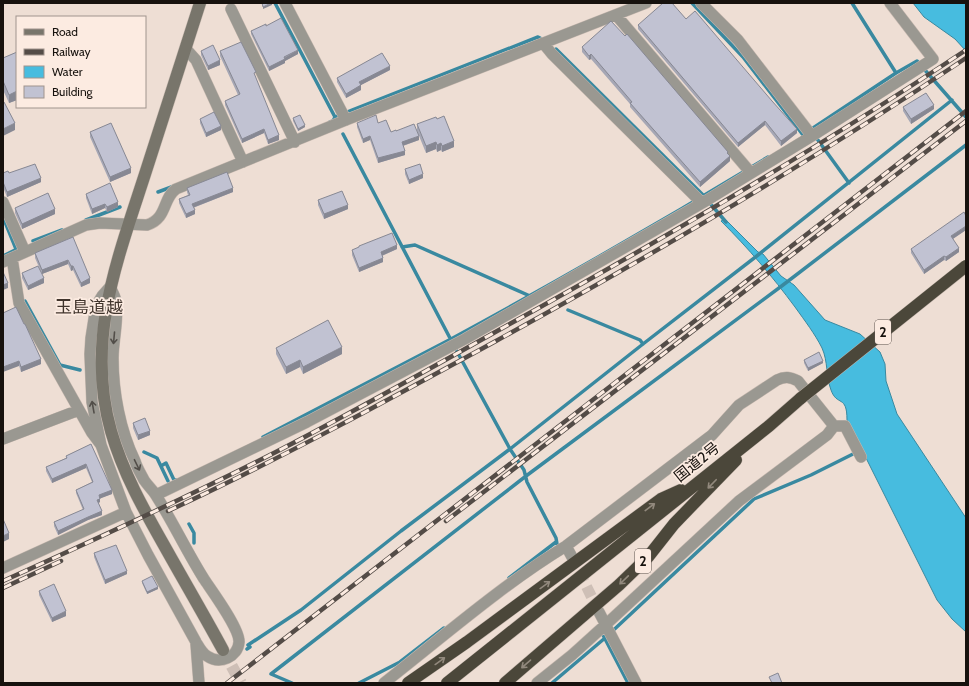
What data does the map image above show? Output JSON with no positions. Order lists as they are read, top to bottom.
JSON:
{
  "streets": {
    "highway": ["2", "国道2号"]
  },
  "crossings": [
    ["2", "国道2号"]
  ],
  "districts": ["玉島道越"],
  "legend": [
    "Road",
    "Railway",
    "Water",
    "Building"
  ]
}
